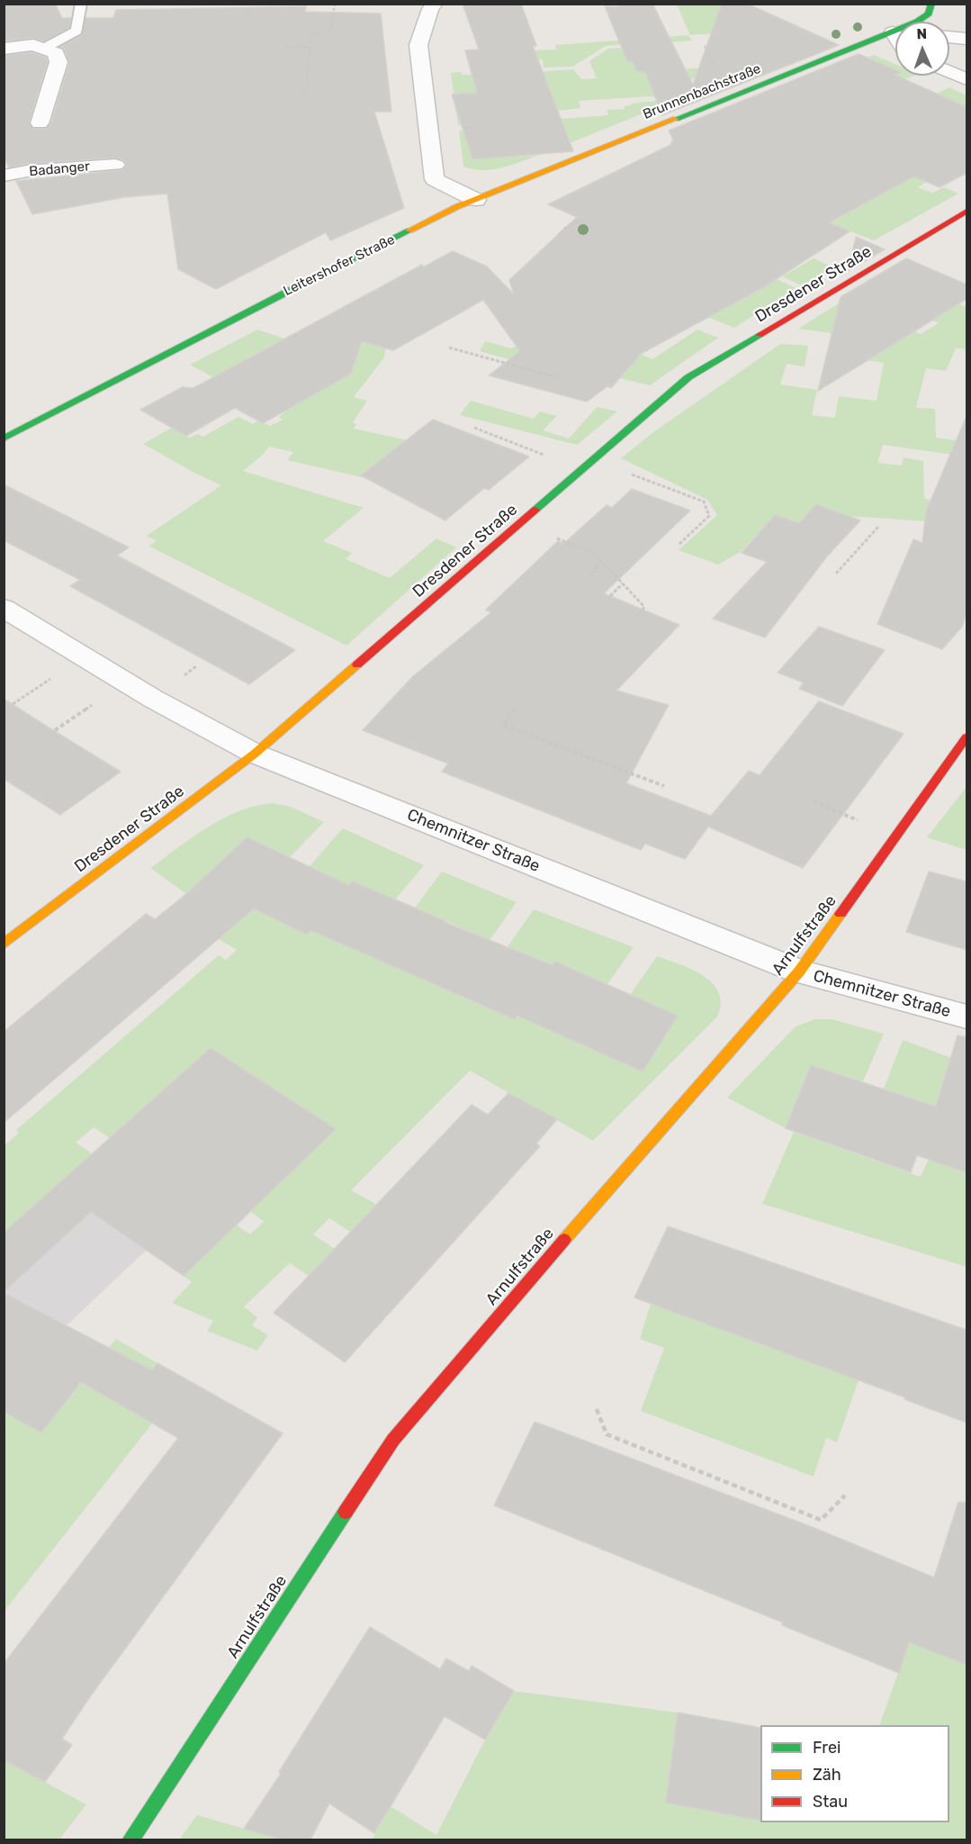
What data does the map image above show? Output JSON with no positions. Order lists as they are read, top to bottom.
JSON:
{
  "streets": {
    "street": [
      "Brunnenbachstraße",
      "Badanger",
      "Leitershofer Straße",
      "Dresdener Straße",
      "Chemnitzer Straße",
      "Arnulfstraße"
    ]
  },
  "crossings": [
    ["Brunnenbachstraße", "Leitershofer Straße"],
    ["Dresdener Straße", "Chemnitzer Straße"],
    ["Chemnitzer Straße", "Arnulfstraße"]
  ],
  "legend": ["Frei", "Zäh", "Stau"],
  "north": "top"
}
